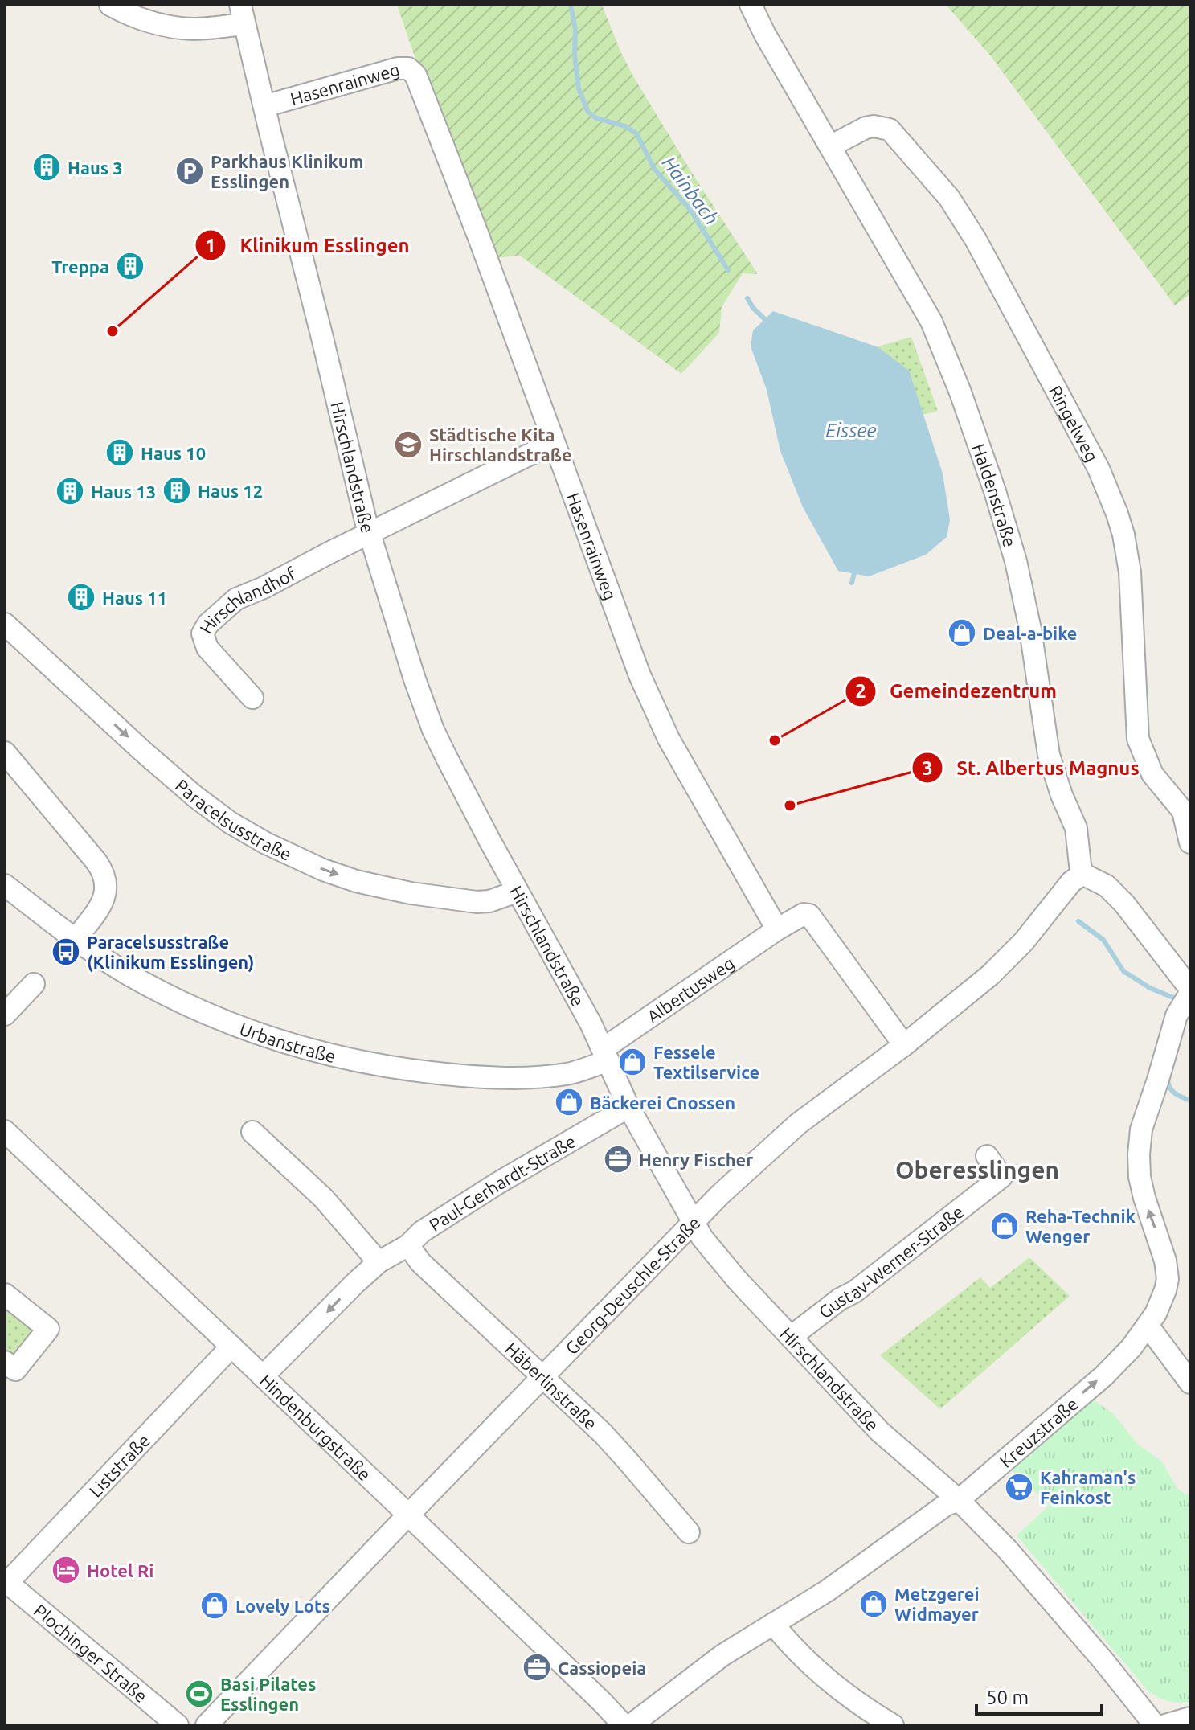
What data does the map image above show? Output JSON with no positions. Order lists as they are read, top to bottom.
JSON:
{
  "streets": {
    "street": [
      "Hasenrainweg",
      "Ringelweg",
      "Hirschlandstraße",
      "Haldenstraße",
      "Hirschlandhof",
      "Paracelsusstraße",
      "Albertusweg",
      "Urbanstraße",
      "Paul-Gerhardt-Straße",
      "Gustav-Werner-Straße",
      "Georg-Deuschle-Straße",
      "Häberlinstraße",
      "Hindenburgstraße",
      "Kreuzstraße",
      "Liststraße",
      "Plochinger Straße"
    ]
  },
  "crossings": [
    ["Hasenrainweg", "Hirschlandstraße"],
    ["Hasenrainweg", "Albertusweg"],
    ["Ringelweg", "Haldenstraße"],
    ["Hirschlandstraße", "Hirschlandhof"],
    ["Hirschlandstraße", "Paracelsusstraße"],
    ["Hirschlandstraße", "Albertusweg"],
    ["Hirschlandstraße", "Urbanstraße"],
    ["Hirschlandstraße", "Paul-Gerhardt-Straße"],
    ["Hirschlandstraße", "Gustav-Werner-Straße"],
    ["Hirschlandstraße", "Georg-Deuschle-Straße"],
    ["Hirschlandstraße", "Kreuzstraße"],
    ["Haldenstraße", "Georg-Deuschle-Straße"],
    ["Albertusweg", "Urbanstraße"],
    ["Paul-Gerhardt-Straße", "Häberlinstraße"],
    ["Paul-Gerhardt-Straße", "Hindenburgstraße"],
    ["Georg-Deuschle-Straße", "Häberlinstraße"],
    ["Georg-Deuschle-Straße", "Hindenburgstraße"],
    ["Hindenburgstraße", "Liststraße"],
    ["Liststraße", "Plochinger Straße"]
  ],
  "one_way": ["Paracelsusstraße", "Paul-Gerhardt-Straße", "Kreuzstraße"],
  "districts": ["Oberesslingen"],
  "water": ["Hainbach", "Eissee"],
  "places": {
    "building": [
      "Haus 3",
      "Treppa",
      "Haus 10",
      "Haus 12",
      "Haus 13",
      "Haus 11"
    ],
    "parking": ["Parkhaus Klinikum Esslingen"],
    "other": ["Klinikum Esslingen", "Gemeindezentrum", "St. Albertus Magnus"],
    "school or university": ["Städtische Kita Hirschlandstraße"],
    "shop": [
      "Deal-a-bike",
      "Fessele Textilservice",
      "Bäckerei Cnossen",
      "Reha-Technik Wenger",
      "Metzgerei Widmayer",
      "Lovely Lots"
    ],
    "bus stop": ["Paracelsusstraße (Klinikum Esslingen)"],
    "office": ["Henry Fischer", "Cassiopeia"],
    "supermarket": ["Kahraman's Feinkost"],
    "hotel": ["Hotel Ri"],
    "sports": ["Basi Pilates Esslingen"]
  },
  "scale_bar": "50 m"
}
